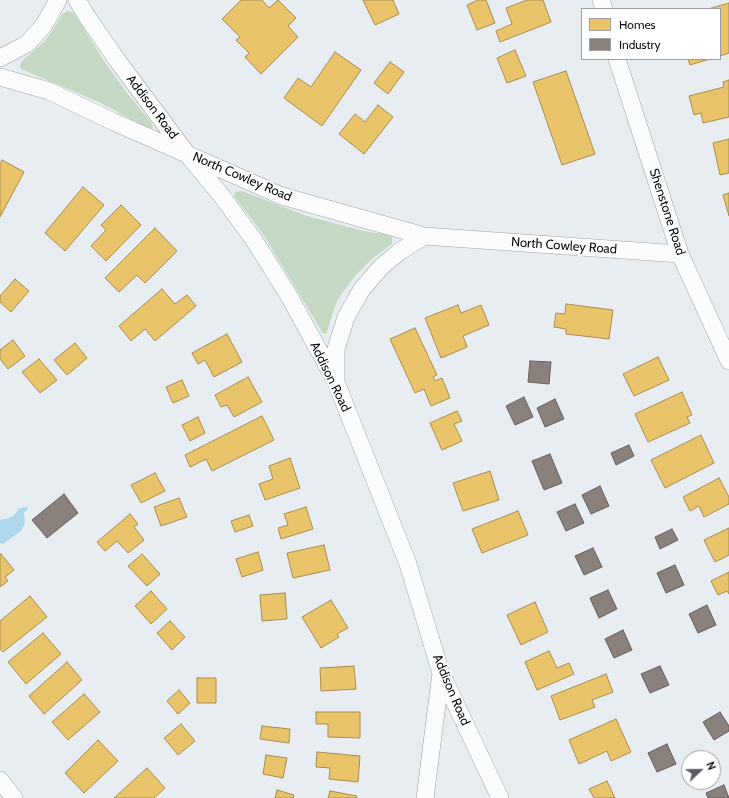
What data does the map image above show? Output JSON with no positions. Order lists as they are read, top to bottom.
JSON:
{
  "streets": {
    "street": ["Addison Road", "North Cowley Road", "Shenstone Road"]
  },
  "crossings": [
    ["Addison Road", "North Cowley Road"],
    ["North Cowley Road", "Shenstone Road"]
  ],
  "legend": ["Homes", "Industry"],
  "north": "right"
}
